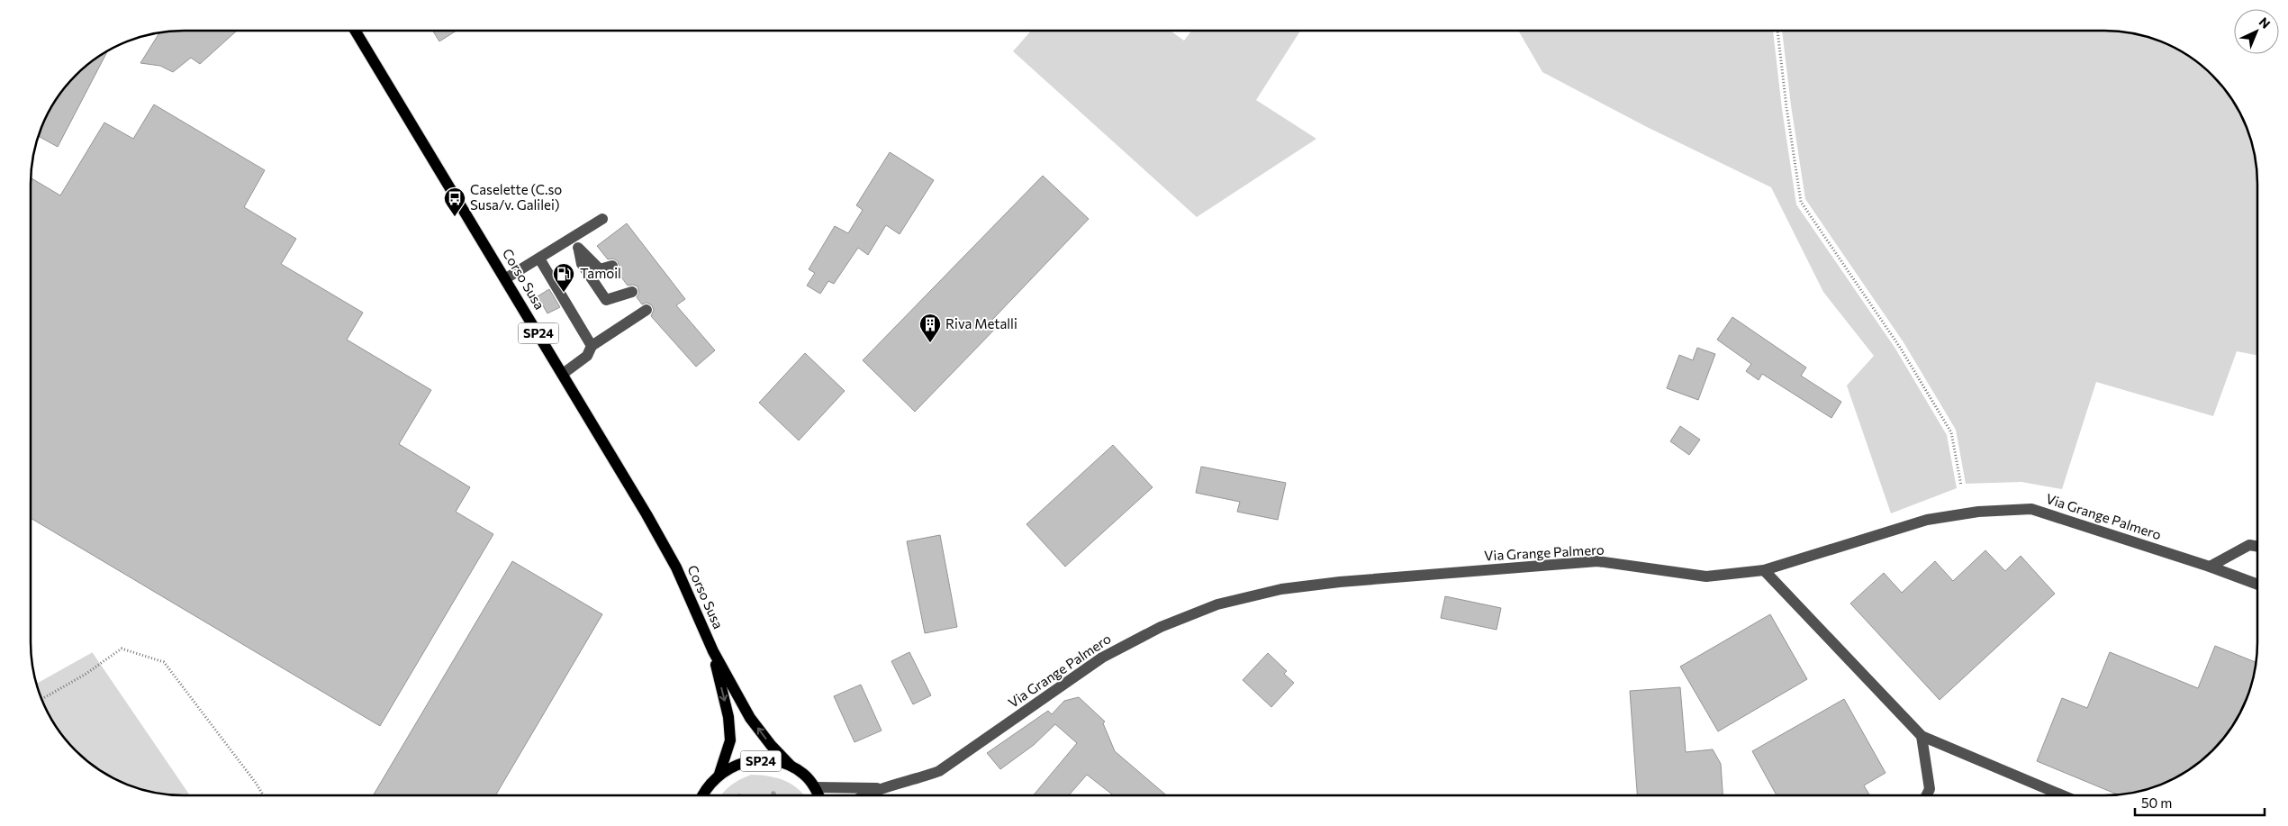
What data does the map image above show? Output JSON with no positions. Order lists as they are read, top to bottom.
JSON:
{
  "streets": {
    "main road": ["Corso Susa", "SP24"],
    "street": ["Via Grange Palmero"]
  },
  "crossings": [
    ["Corso Susa", "SP24"],
    ["SP24", "Via Grange Palmero"]
  ],
  "places": {
    "bus stop": ["Caselette (C.so Susa/v. Galilei)"],
    "fuel station": ["Tamoil"],
    "building": ["Riva Metalli"]
  },
  "scale_bar": "50 m",
  "north": "top right"
}
